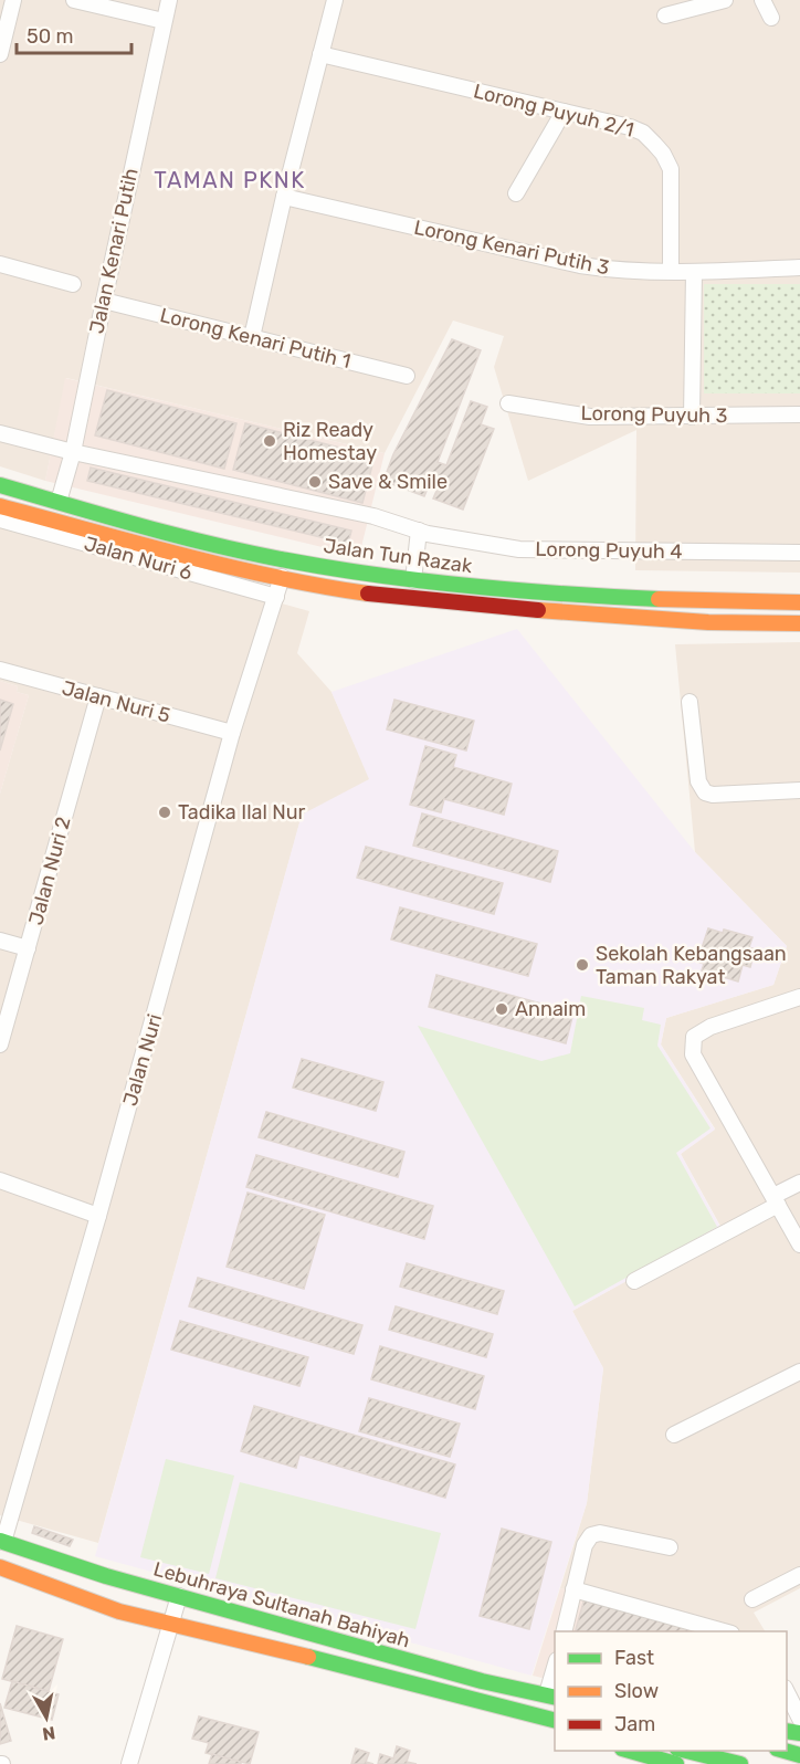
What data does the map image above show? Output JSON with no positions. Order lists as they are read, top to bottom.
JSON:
{
  "streets": {
    "main road": ["Jalan Tun Razak", "Lebuhraya Sultanah Bahiyah"],
    "street": [
      "Lorong Puyuh 2/1",
      "Lorong Kenari Putih 3",
      "Jalan Kenari Putih",
      "Lorong Kenari Putih 1",
      "Lorong Puyuh 3",
      "Lorong Puyuh 4",
      "Jalan Nuri 6",
      "Jalan Nuri 5",
      "Jalan Nuri 2",
      "Jalan Nuri"
    ]
  },
  "crossings": [
    ["Lorong Puyuh 2/1", "Lorong Kenari Putih 3"],
    ["Jalan Kenari Putih", "Lorong Kenari Putih 1"],
    ["Jalan Kenari Putih", "Lorong Puyuh 4"],
    ["Jalan Kenari Putih", "Jalan Tun Razak"],
    ["Jalan Tun Razak", "Jalan Nuri"],
    ["Jalan Nuri 6", "Jalan Nuri"],
    ["Jalan Nuri 5", "Jalan Nuri 2"],
    ["Jalan Nuri 5", "Jalan Nuri"],
    ["Jalan Nuri", "Lebuhraya Sultanah Bahiyah"]
  ],
  "districts": ["TAMAN PKNK"],
  "places": [
    "Riz Ready Homestay",
    "Save & Smile",
    "Tadika Ilal Nur",
    "Sekolah Kebangsaan Taman Rakyat",
    "Annaim"
  ],
  "legend": ["Fast", "Slow", "Jam"],
  "scale_bar": "50 m",
  "north": "bottom"
}
